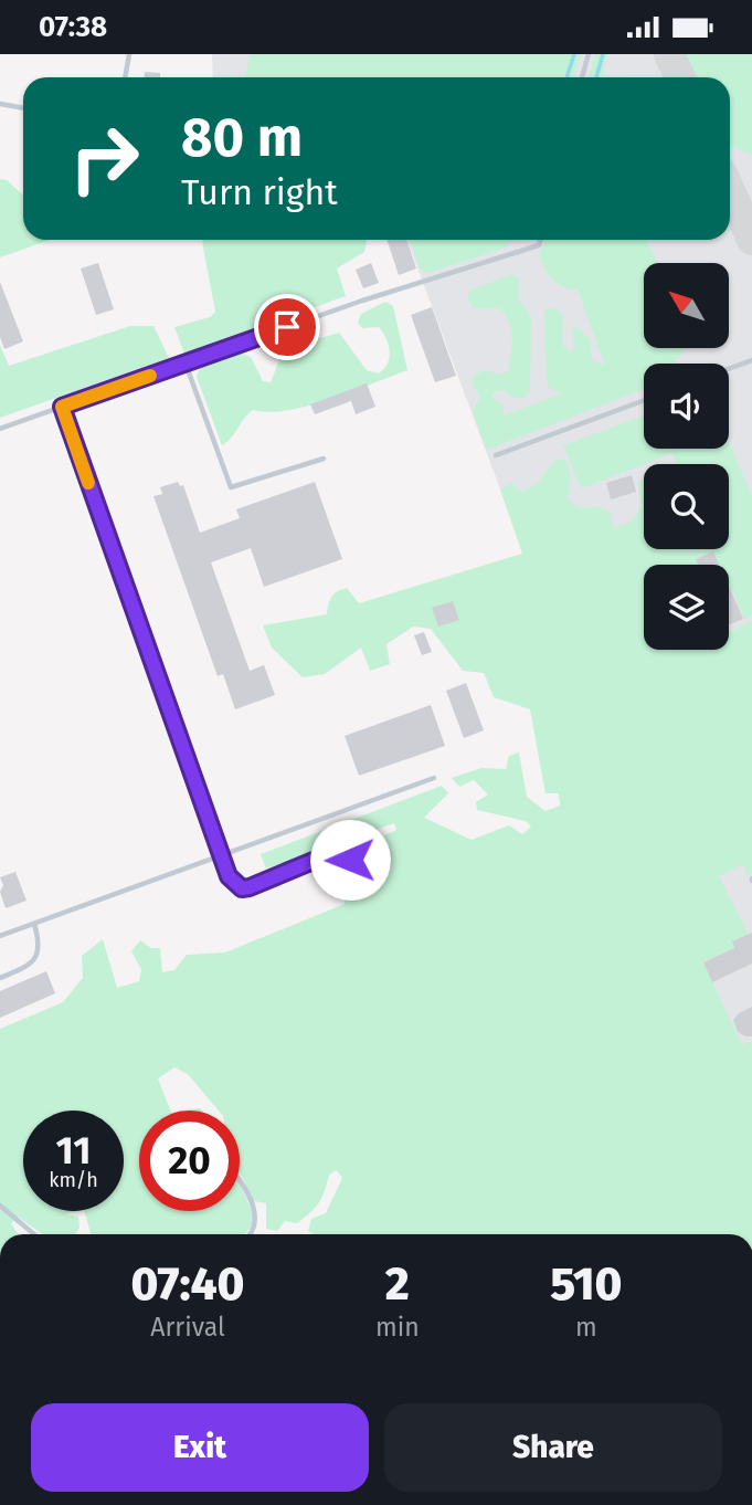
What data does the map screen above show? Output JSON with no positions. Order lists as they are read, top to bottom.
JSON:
{
  "north": "top left",
  "page": {
    "status": "07:38",
    "turn": ["80 m", "Turn right"],
    "speed": "11 km/h",
    "limit": "20",
    "eta": [
      "07:40",
      "Arrival",
      "2",
      "min",
      "510",
      "m"
    ],
    "buttons": ["Exit", "Share"]
  }
}
